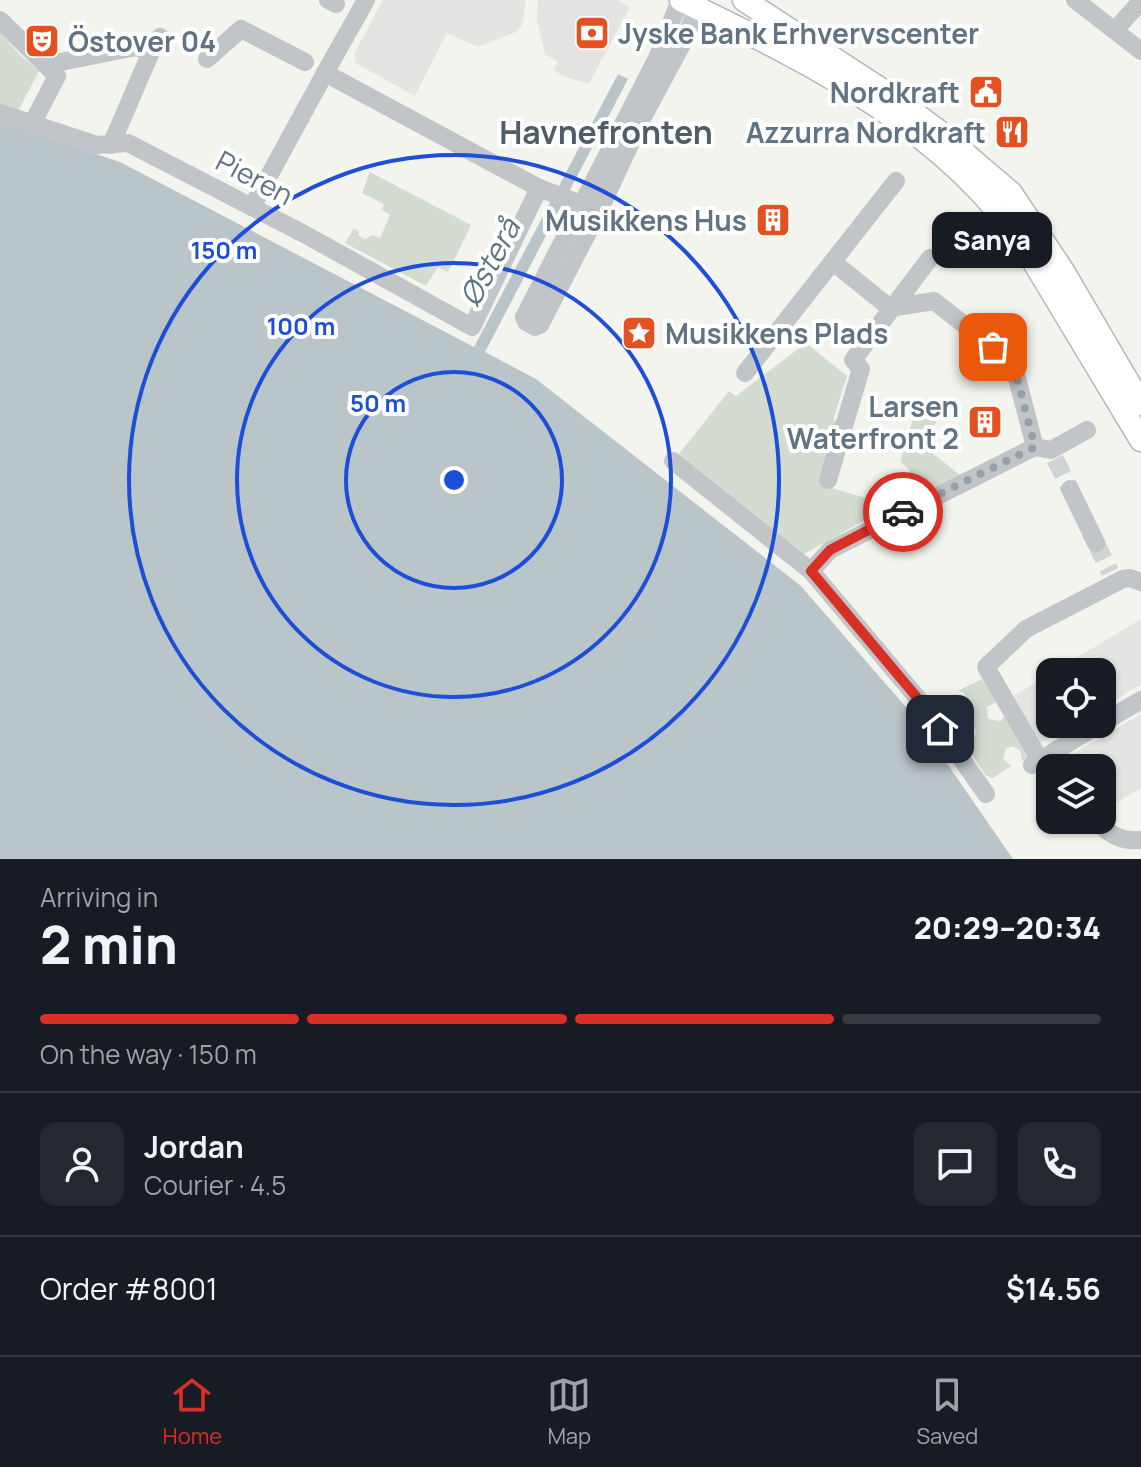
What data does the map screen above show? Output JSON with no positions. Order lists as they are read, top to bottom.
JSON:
{
  "streets": {
    "street": ["Pieren"]
  },
  "districts": ["Havnefronten"],
  "water": ["Østerå"],
  "places": {
    "bank": ["Jyske Bank Erhvervscenter"],
    "theatre": ["Östover 04"],
    "public building": ["Nordkraft"],
    "restaurant": ["Azzurra Nordkraft"],
    "building": ["Musikkens Hus", "Larsen Waterfront 2"],
    "place": ["Musikkens Plads"],
    "other": ["Sanya"]
  },
  "page": {
    "bubble": "Sanya",
    "heading": ["2 min", "Arriving in", "20:29–20:34"],
    "panel": [
      "Jordan",
      "Courier · 4.5",
      "Order #8001",
      "$14.56"
    ],
    "bar": "On the way · 150 m",
    "tabs": ["Home", "Map", "Saved"]
  },
  "rings": ["150 m", "100 m", "50 m"]
}
